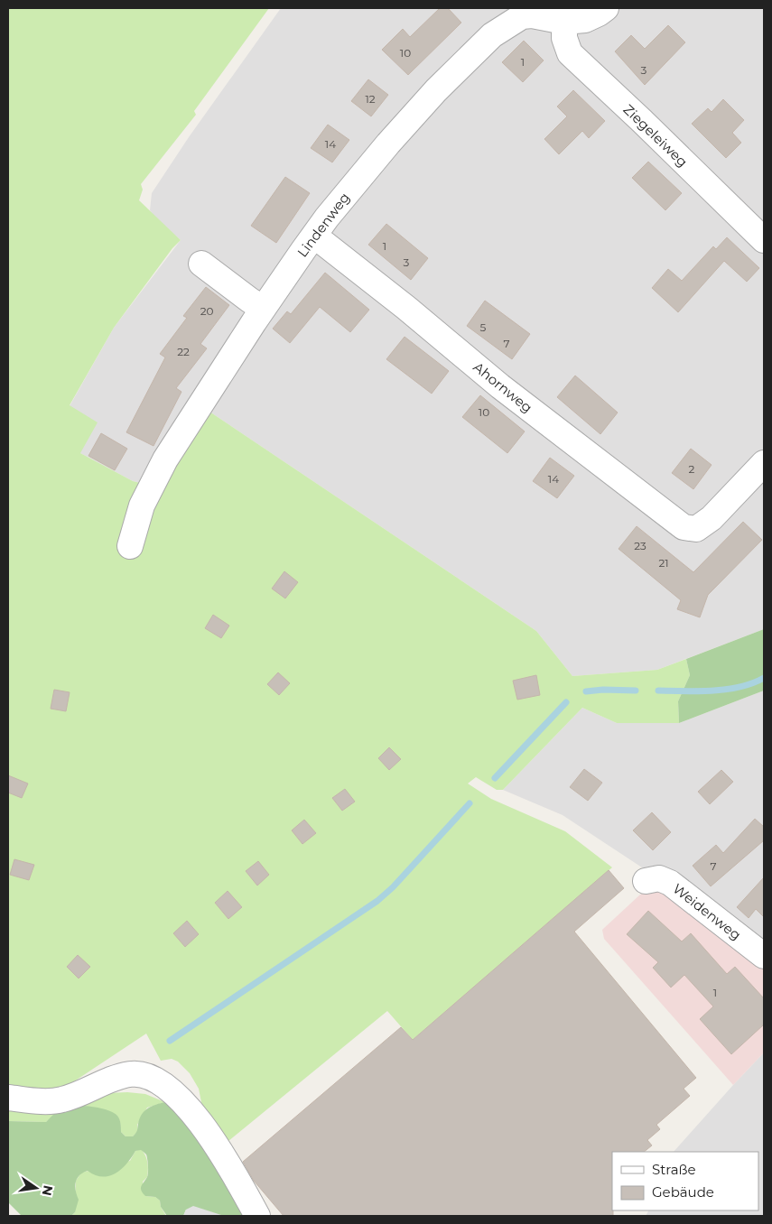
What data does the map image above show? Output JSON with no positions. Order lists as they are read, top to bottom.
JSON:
{
  "streets": {
    "street": [
      "Ziegeleiweg",
      "Lindenweg",
      "Ahornweg",
      "Weidenweg"
    ]
  },
  "crossings": [
    ["Ziegeleiweg", "Lindenweg"],
    ["Lindenweg", "Ahornweg"]
  ],
  "house_numbers": [
    "10",
    "1",
    "3",
    "12",
    "14",
    "1",
    "3",
    "20",
    "5",
    "7",
    "22",
    "10",
    "2",
    "14",
    "23",
    "21",
    "7",
    "1"
  ],
  "legend": ["Straße", "Gebäude"],
  "north": "right"
}
